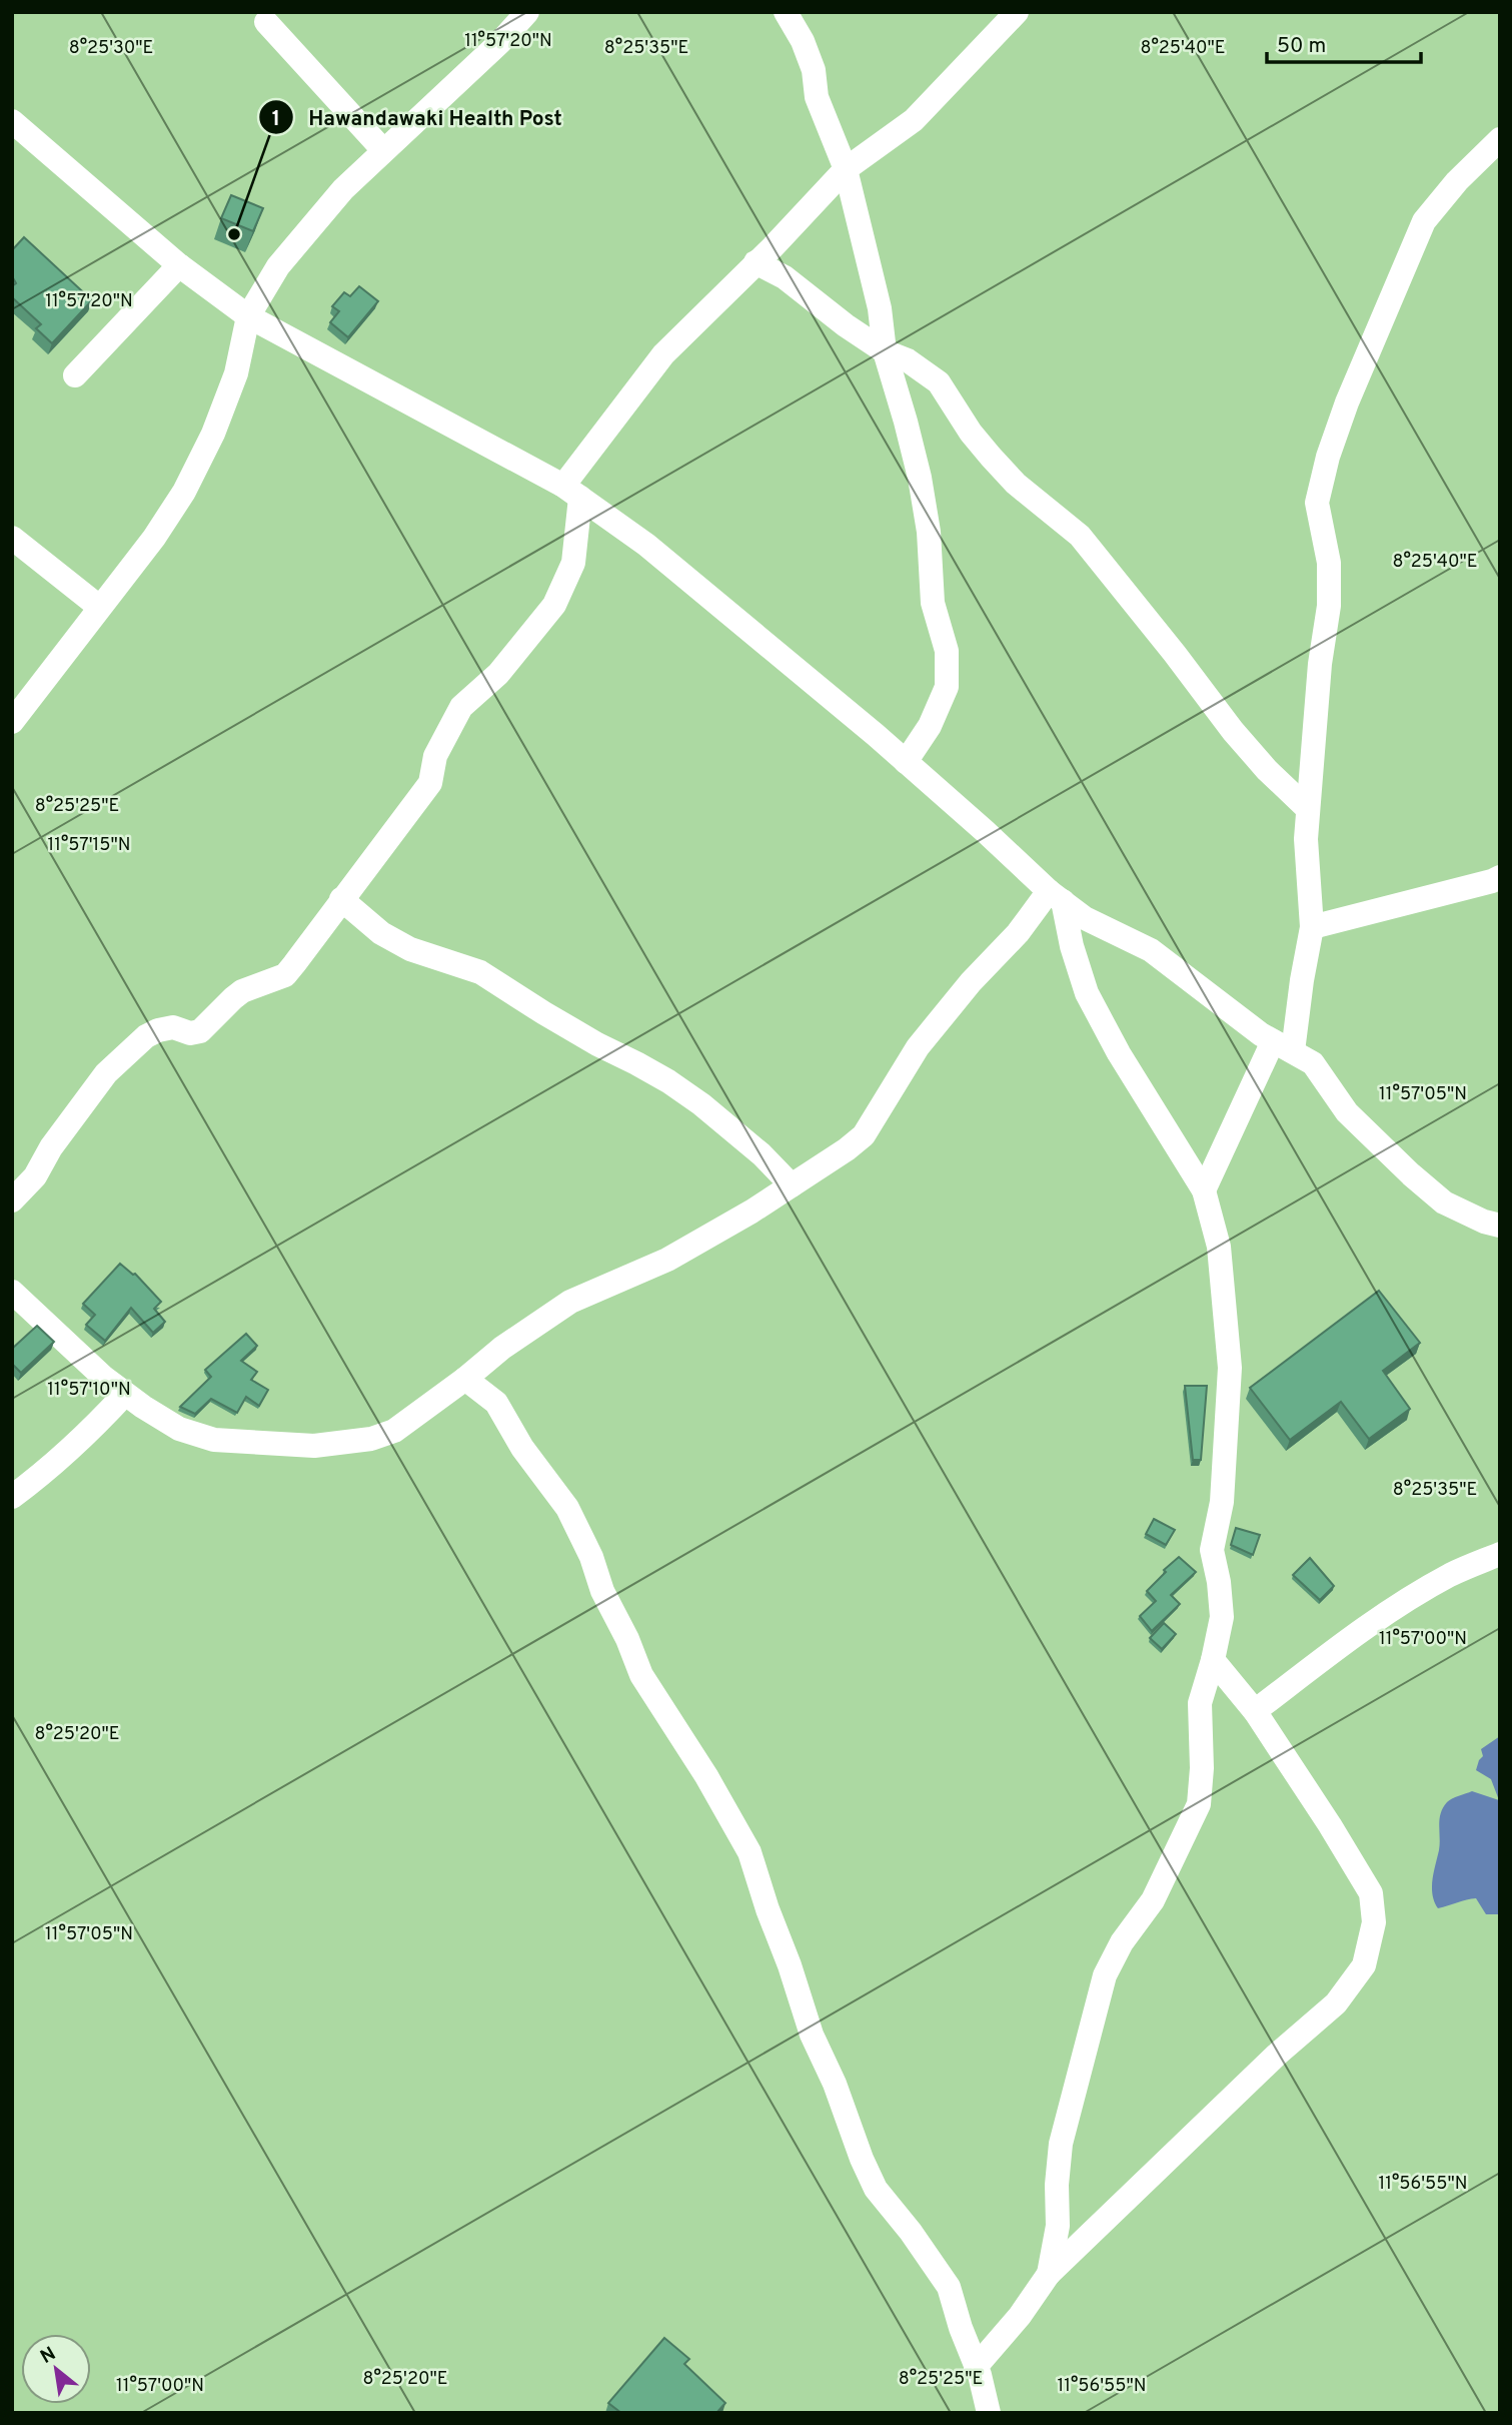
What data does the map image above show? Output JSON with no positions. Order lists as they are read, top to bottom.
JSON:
{
  "places": ["Hawandawaki Health Post"],
  "scale_bar": "50 m",
  "north": "top left",
  "coordinates": [
    "11°57'20\"N",
    "8°25'30\"E",
    "8°25'35\"E",
    "8°25'40\"E",
    "8°25'25\"E",
    "11°57'15\"N",
    "11°57'05\"N",
    "11°57'10\"N",
    "11°57'00\"N",
    "8°25'20\"E",
    "11°56'55\"N"
  ]
}
